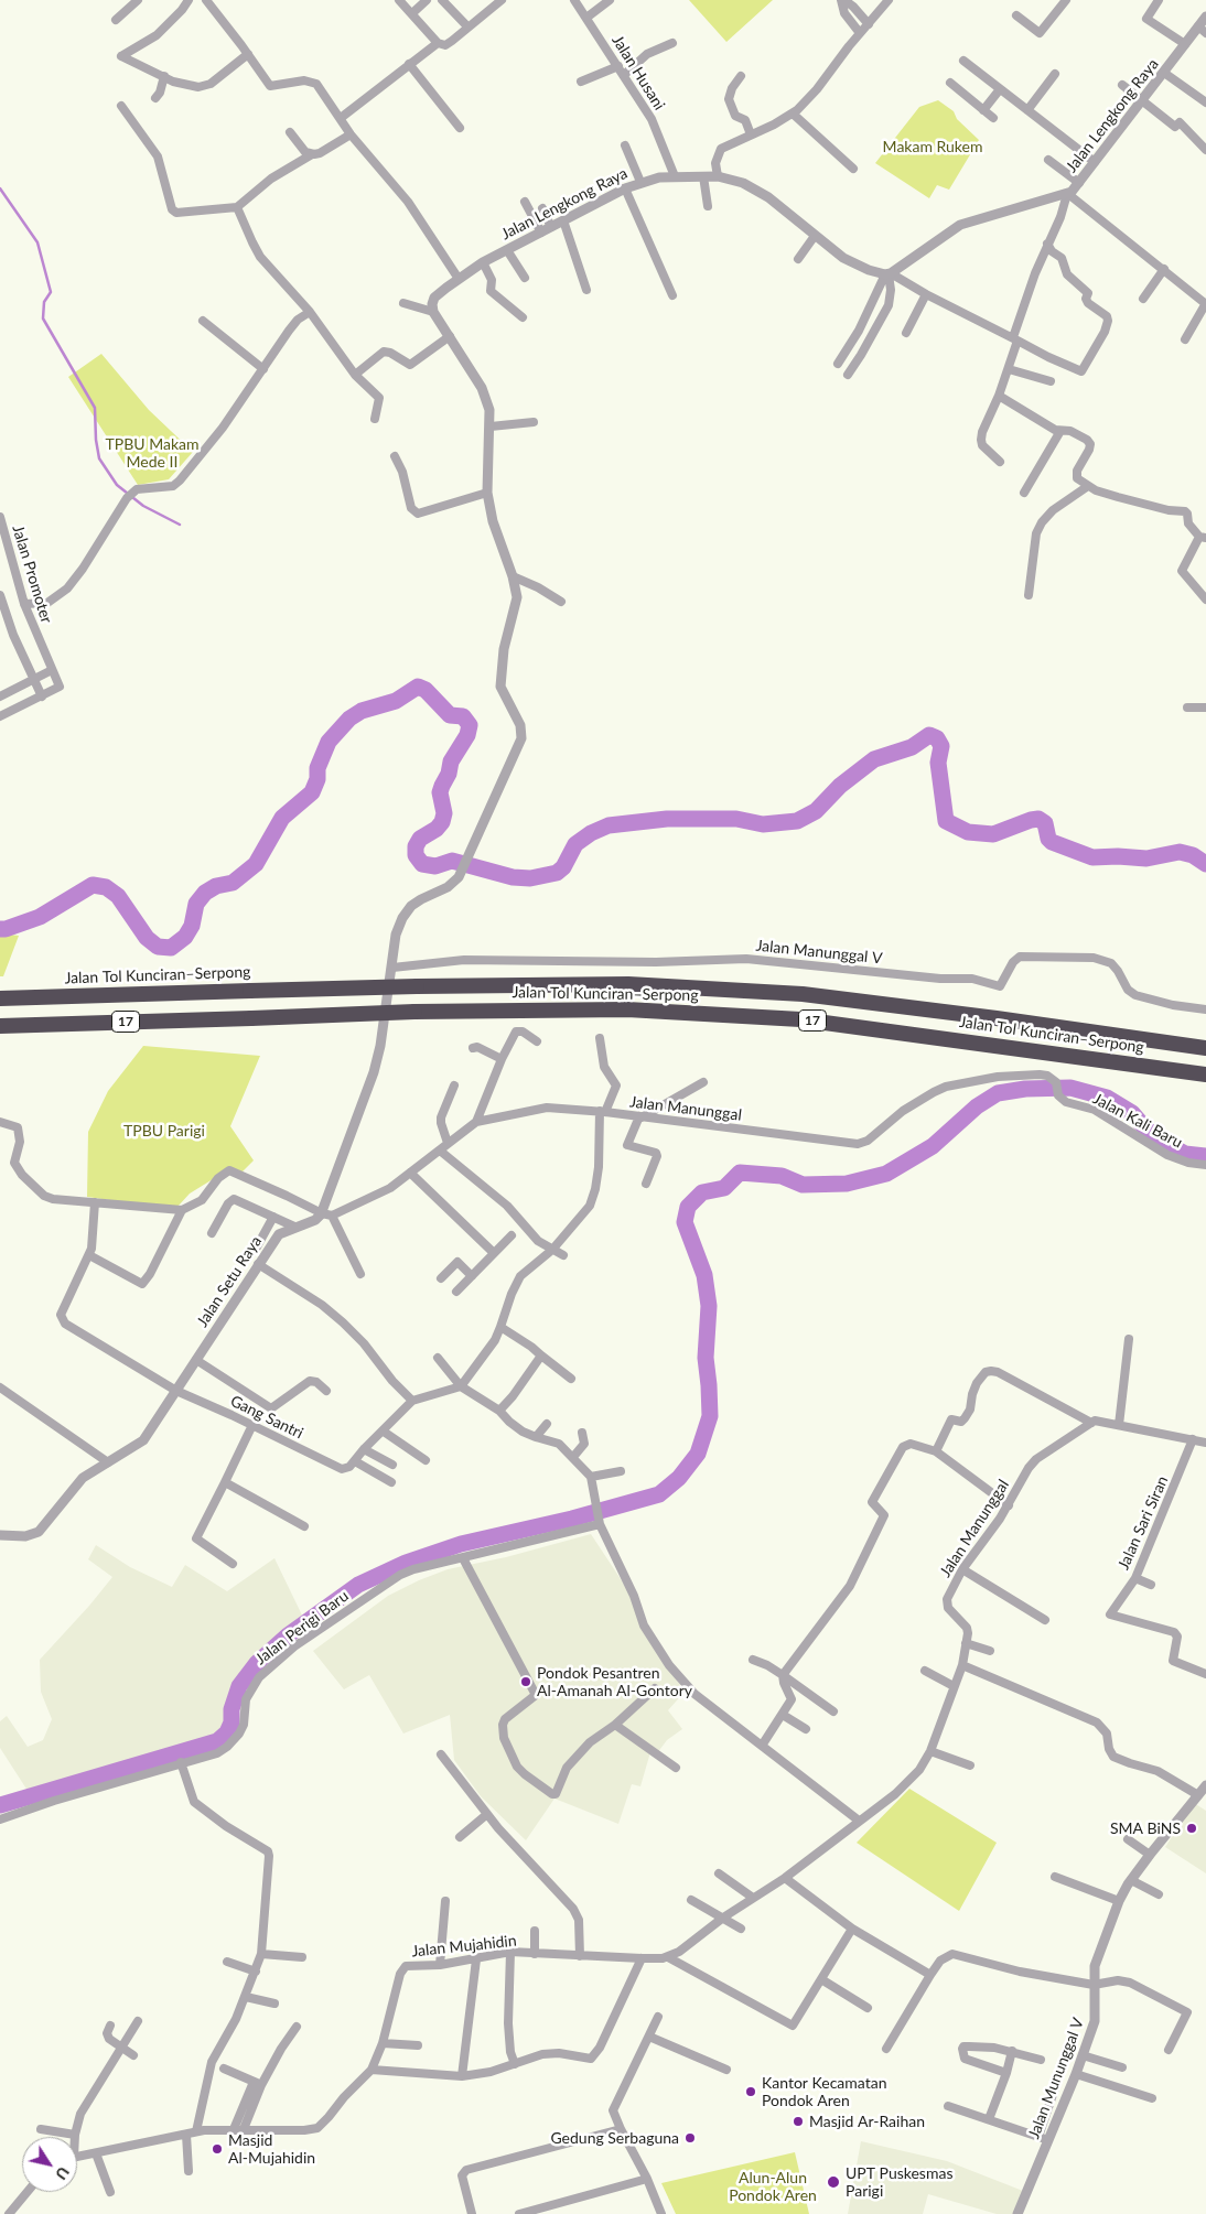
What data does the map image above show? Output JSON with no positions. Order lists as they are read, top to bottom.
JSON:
{
  "streets": {
    "highway": ["Jalan Tol Kunciran–Serpong", "17"],
    "street": [
      "Jalan Husani",
      "Jalan Lengkong Raya",
      "Jalan Promoter",
      "Jalan Manunggal V",
      "Jalan Manunggal",
      "Jalan Kali Baru",
      "Jalan Setu Raya",
      "Gang Santri",
      "Jalan Sari Siran",
      "Jalan Perigi Baru",
      "Jalan Mujahidin",
      "Jalan Mununggal V"
    ]
  },
  "crossings": [
    ["Jalan Husani", "Jalan Lengkong Raya"],
    ["Jalan Manunggal", "Jalan Kali Baru"],
    ["Jalan Manunggal", "Jalan Setu Raya"],
    ["Jalan Setu Raya", "Gang Santri"]
  ],
  "parks": [
    "Makam Rukem",
    "TPBU Makam Mede II",
    "TPBU Parigi",
    "Alun-Alun Pondok Aren"
  ],
  "places": [
    "Pondok Pesantren Al-Amanah Al-Gontory",
    "SMA BiNS",
    "Kantor Kecamatan Pondok Aren",
    "Masjid Ar-Raihan",
    "Gedung Serbaguna",
    "Masjid Al-Mujahidin",
    "UPT Puskesmas Parigi"
  ],
  "north": "bottom right"
}
